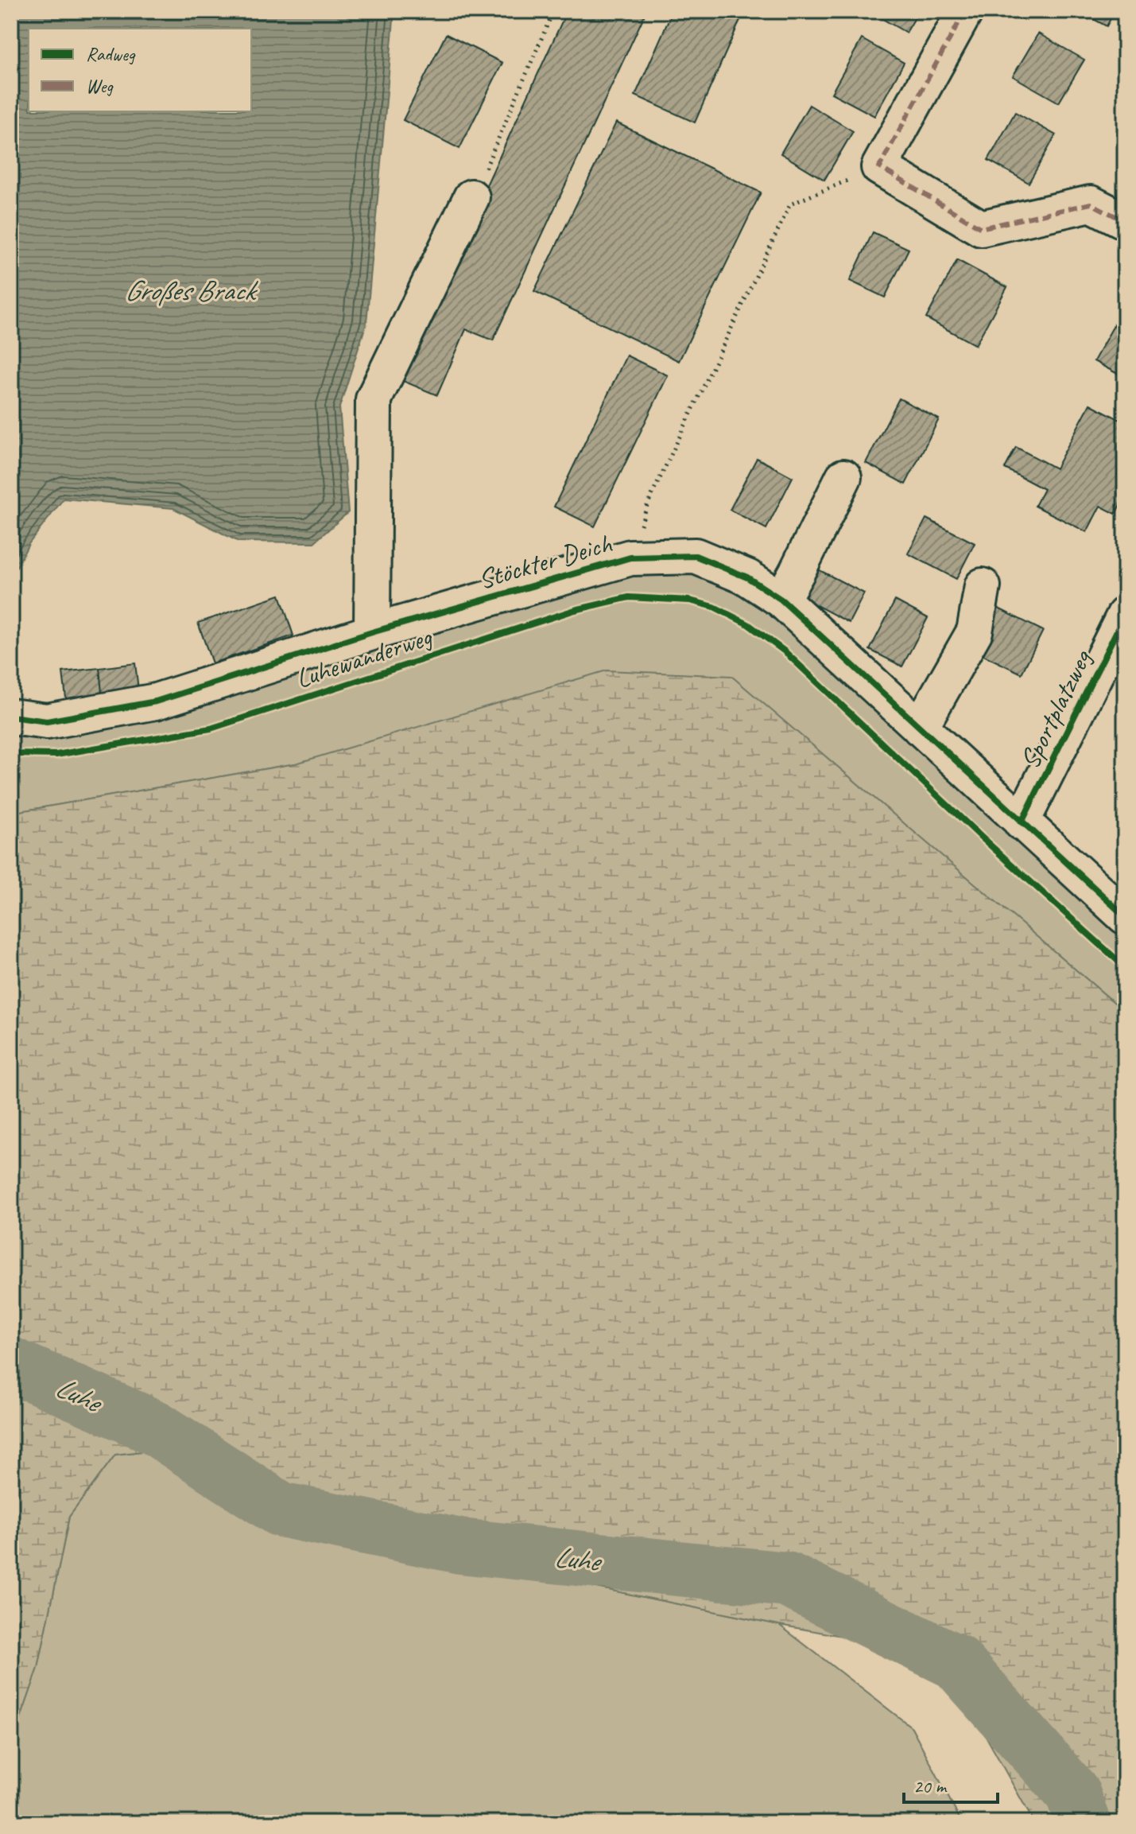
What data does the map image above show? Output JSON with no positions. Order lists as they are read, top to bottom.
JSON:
{
  "streets": {
    "street": ["Stöckter Deich", "Sportplatzweg"],
    "cycle path": ["Luhewanderweg"]
  },
  "crossings": [
    ["Stöckter Deich", "Sportplatzweg"]
  ],
  "water": ["Großes Brack", "Luhe"],
  "legend": ["Radweg", "Weg"],
  "scale_bar": "20 m"
}
